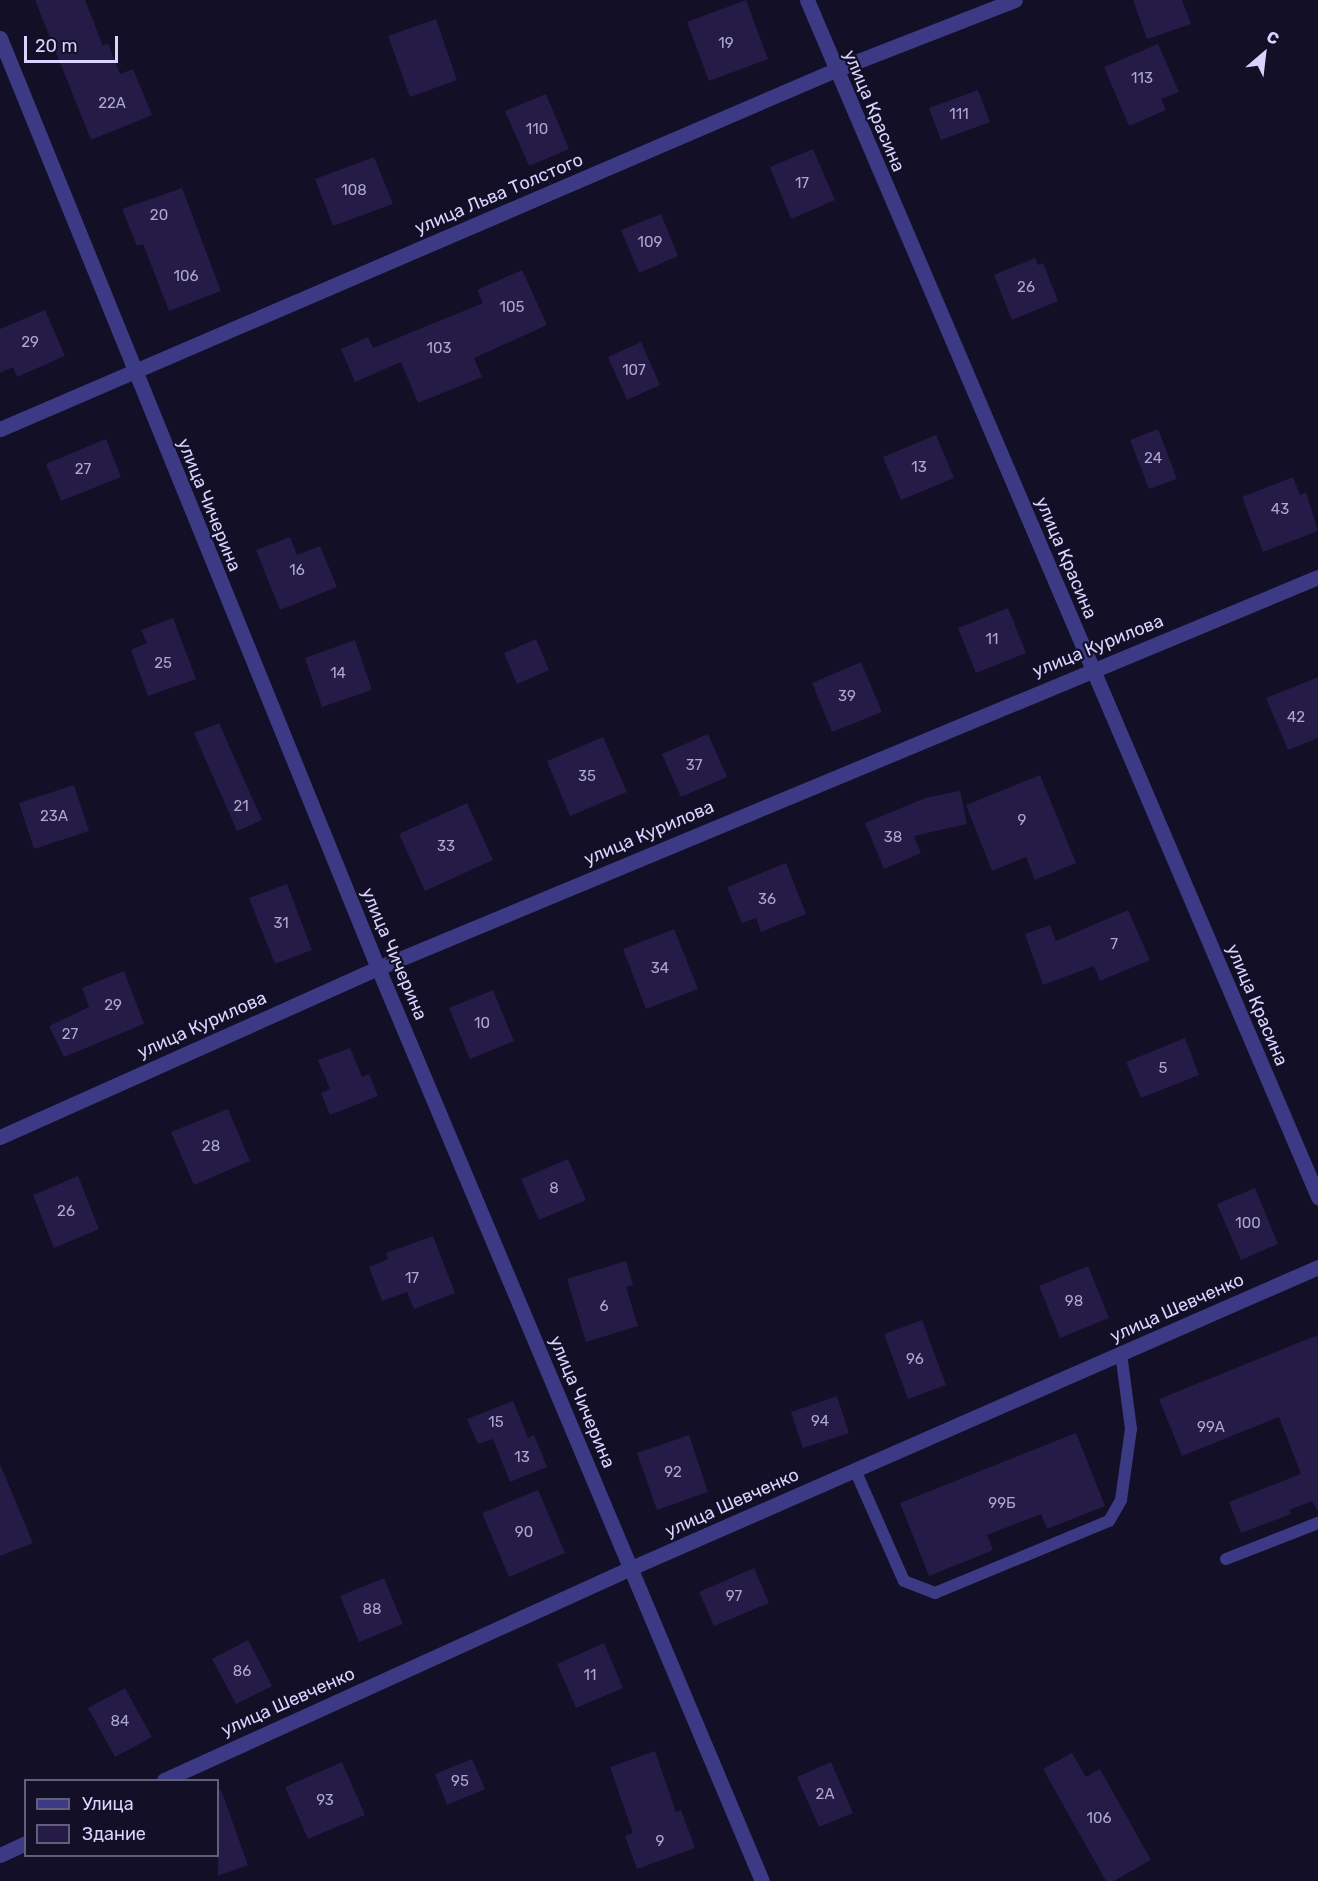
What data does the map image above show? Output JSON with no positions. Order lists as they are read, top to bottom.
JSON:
{
  "streets": {
    "street": [
      "улица Красина",
      "улица Льва Толстого",
      "улица Чичерина",
      "улица Курилова",
      "улица Шевченко"
    ]
  },
  "crossings": [
    ["улица Красина", "улица Льва Толстого"],
    ["улица Красина", "улица Курилова"],
    ["улица Льва Толстого", "улица Чичерина"],
    ["улица Чичерина", "улица Курилова"],
    ["улица Чичерина", "улица Шевченко"]
  ],
  "house_numbers": [
    "19",
    "113",
    "22А",
    "111",
    "110",
    "17",
    "108",
    "20",
    "109",
    "106",
    "26",
    "105",
    "29",
    "103",
    "107",
    "24",
    "13",
    "27",
    "43",
    "16",
    "11",
    "25",
    "14",
    "39",
    "42",
    "37",
    "35",
    "21",
    "23А",
    "9",
    "38",
    "33",
    "36",
    "31",
    "7",
    "34",
    "29",
    "10",
    "27",
    "5",
    "28",
    "8",
    "26",
    "100",
    "17",
    "98",
    "6",
    "96",
    "94",
    "15",
    "99А",
    "13",
    "92",
    "99Б",
    "90",
    "97",
    "88",
    "86",
    "11",
    "84",
    "95",
    "2А",
    "93",
    "106",
    "9"
  ],
  "legend": ["Улица", "Здание"],
  "scale_bar": "20 m",
  "north": "top right"
}
